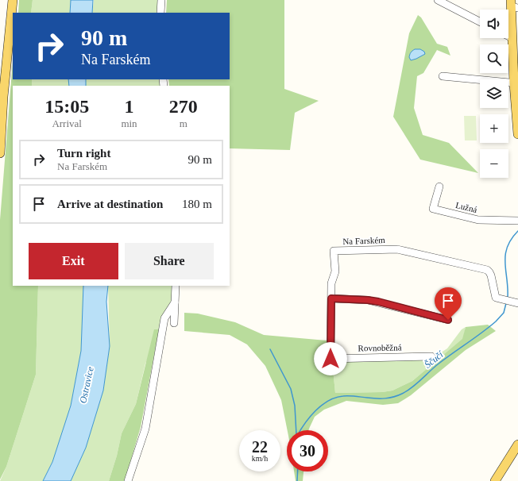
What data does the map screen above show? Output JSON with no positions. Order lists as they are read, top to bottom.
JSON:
{
  "streets": {
    "street": ["Lužná", "Na Farském", "Rovnoběžná"]
  },
  "crossings": [
    ["Na Farském", "Rovnoběžná"]
  ],
  "water": ["Ščučí", "Ostravice"],
  "page": {
    "map_buttons": ["+", "−"],
    "turn": ["90 m", "Na Farském"],
    "eta": [
      "15:05",
      "Arrival",
      "1",
      "min",
      "270",
      "m"
    ],
    "list": [
      {
        "name": "Turn right",
        "note": "Na Farském",
        "value": "90 m"
      },
      {
        "name": "Arrive at destination",
        "value": "180 m"
      }
    ],
    "buttons": ["Exit", "Share"],
    "speed": "22 km/h",
    "limit": "30"
  }
}
